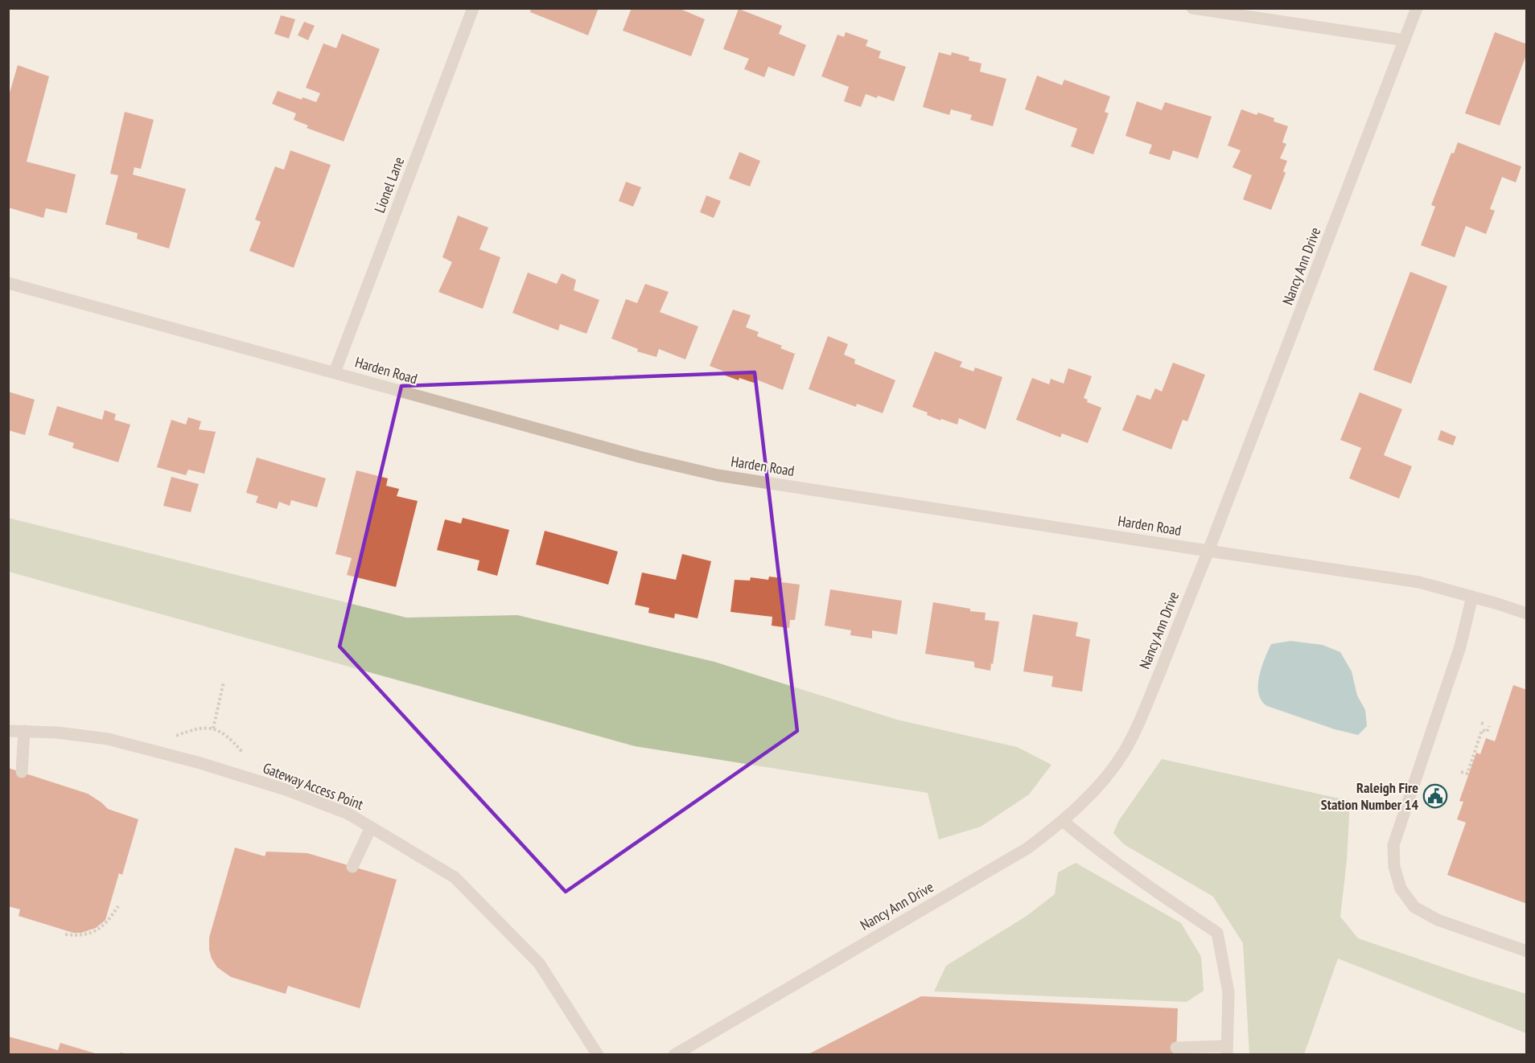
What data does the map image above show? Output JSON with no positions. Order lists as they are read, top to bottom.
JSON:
{
  "streets": {
    "street": [
      "Lionel Lane",
      "Nancy Ann Drive",
      "Harden Road",
      "Gateway Access Point"
    ]
  },
  "crossings": [
    ["Lionel Lane", "Harden Road"],
    ["Nancy Ann Drive", "Harden Road"]
  ],
  "places": {
    "public building": ["Raleigh Fire Station Number 14"]
  }
}
